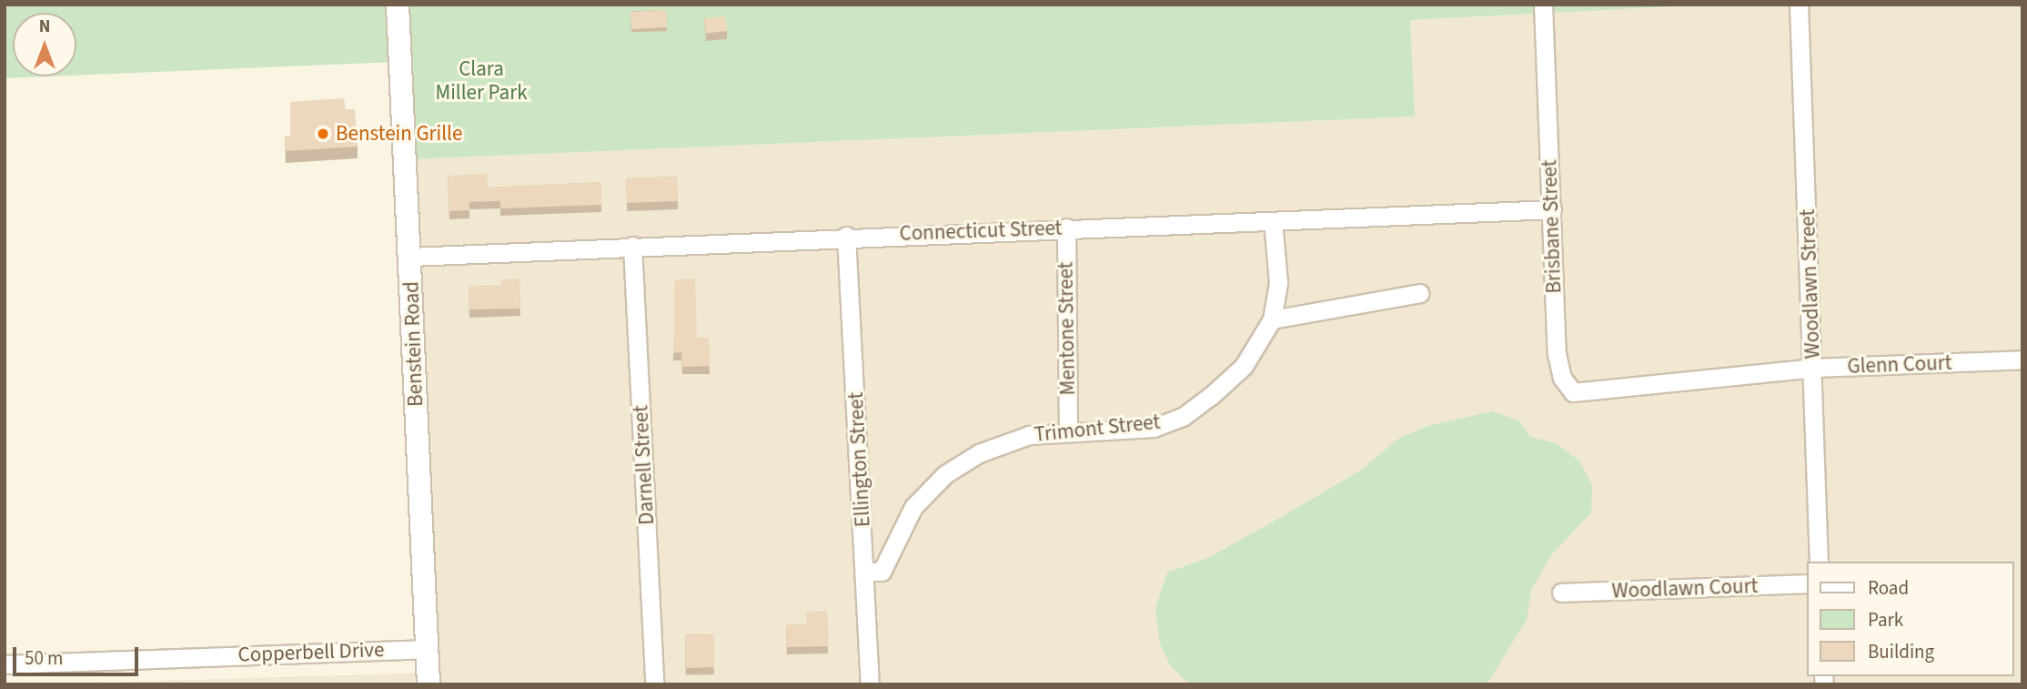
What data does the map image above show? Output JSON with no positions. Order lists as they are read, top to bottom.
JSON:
{
  "streets": {
    "street": [
      "Brisbane Street",
      "Connecticut Street",
      "Woodlawn Street",
      "Mentone Street",
      "Benstein Road",
      "Glenn Court",
      "Trimont Street",
      "Ellington Street",
      "Darnell Street",
      "Woodlawn Court",
      "Copperbell Drive"
    ]
  },
  "crossings": [
    ["Brisbane Street", "Connecticut Street"],
    ["Brisbane Street", "Glenn Court"],
    ["Connecticut Street", "Mentone Street"],
    ["Connecticut Street", "Benstein Road"],
    ["Connecticut Street", "Trimont Street"],
    ["Connecticut Street", "Ellington Street"],
    ["Connecticut Street", "Darnell Street"],
    ["Woodlawn Street", "Glenn Court"],
    ["Mentone Street", "Trimont Street"],
    ["Benstein Road", "Copperbell Drive"],
    ["Trimont Street", "Ellington Street"]
  ],
  "parks": ["Clara Miller Park"],
  "places": ["Benstein Grille"],
  "legend": ["Road", "Park", "Building"],
  "scale_bar": "50 m",
  "north": "top"
}
